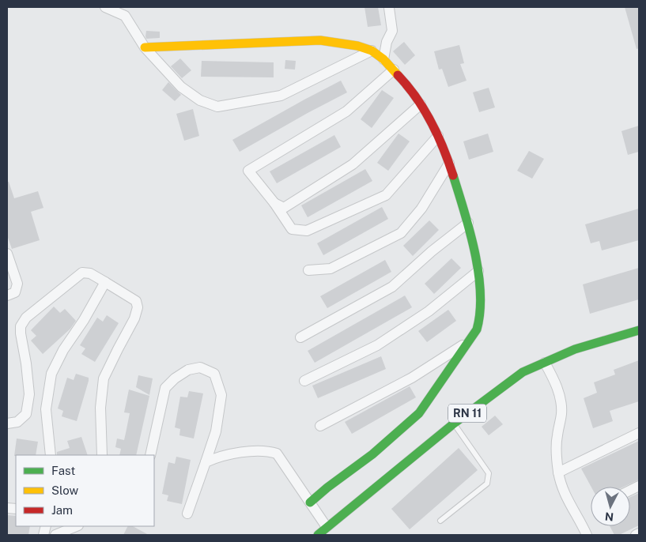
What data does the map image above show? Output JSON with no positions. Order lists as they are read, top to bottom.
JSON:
{
  "streets": {
    "street": ["RN 11"]
  },
  "legend": ["Fast", "Slow", "Jam"],
  "north": "bottom"
}
